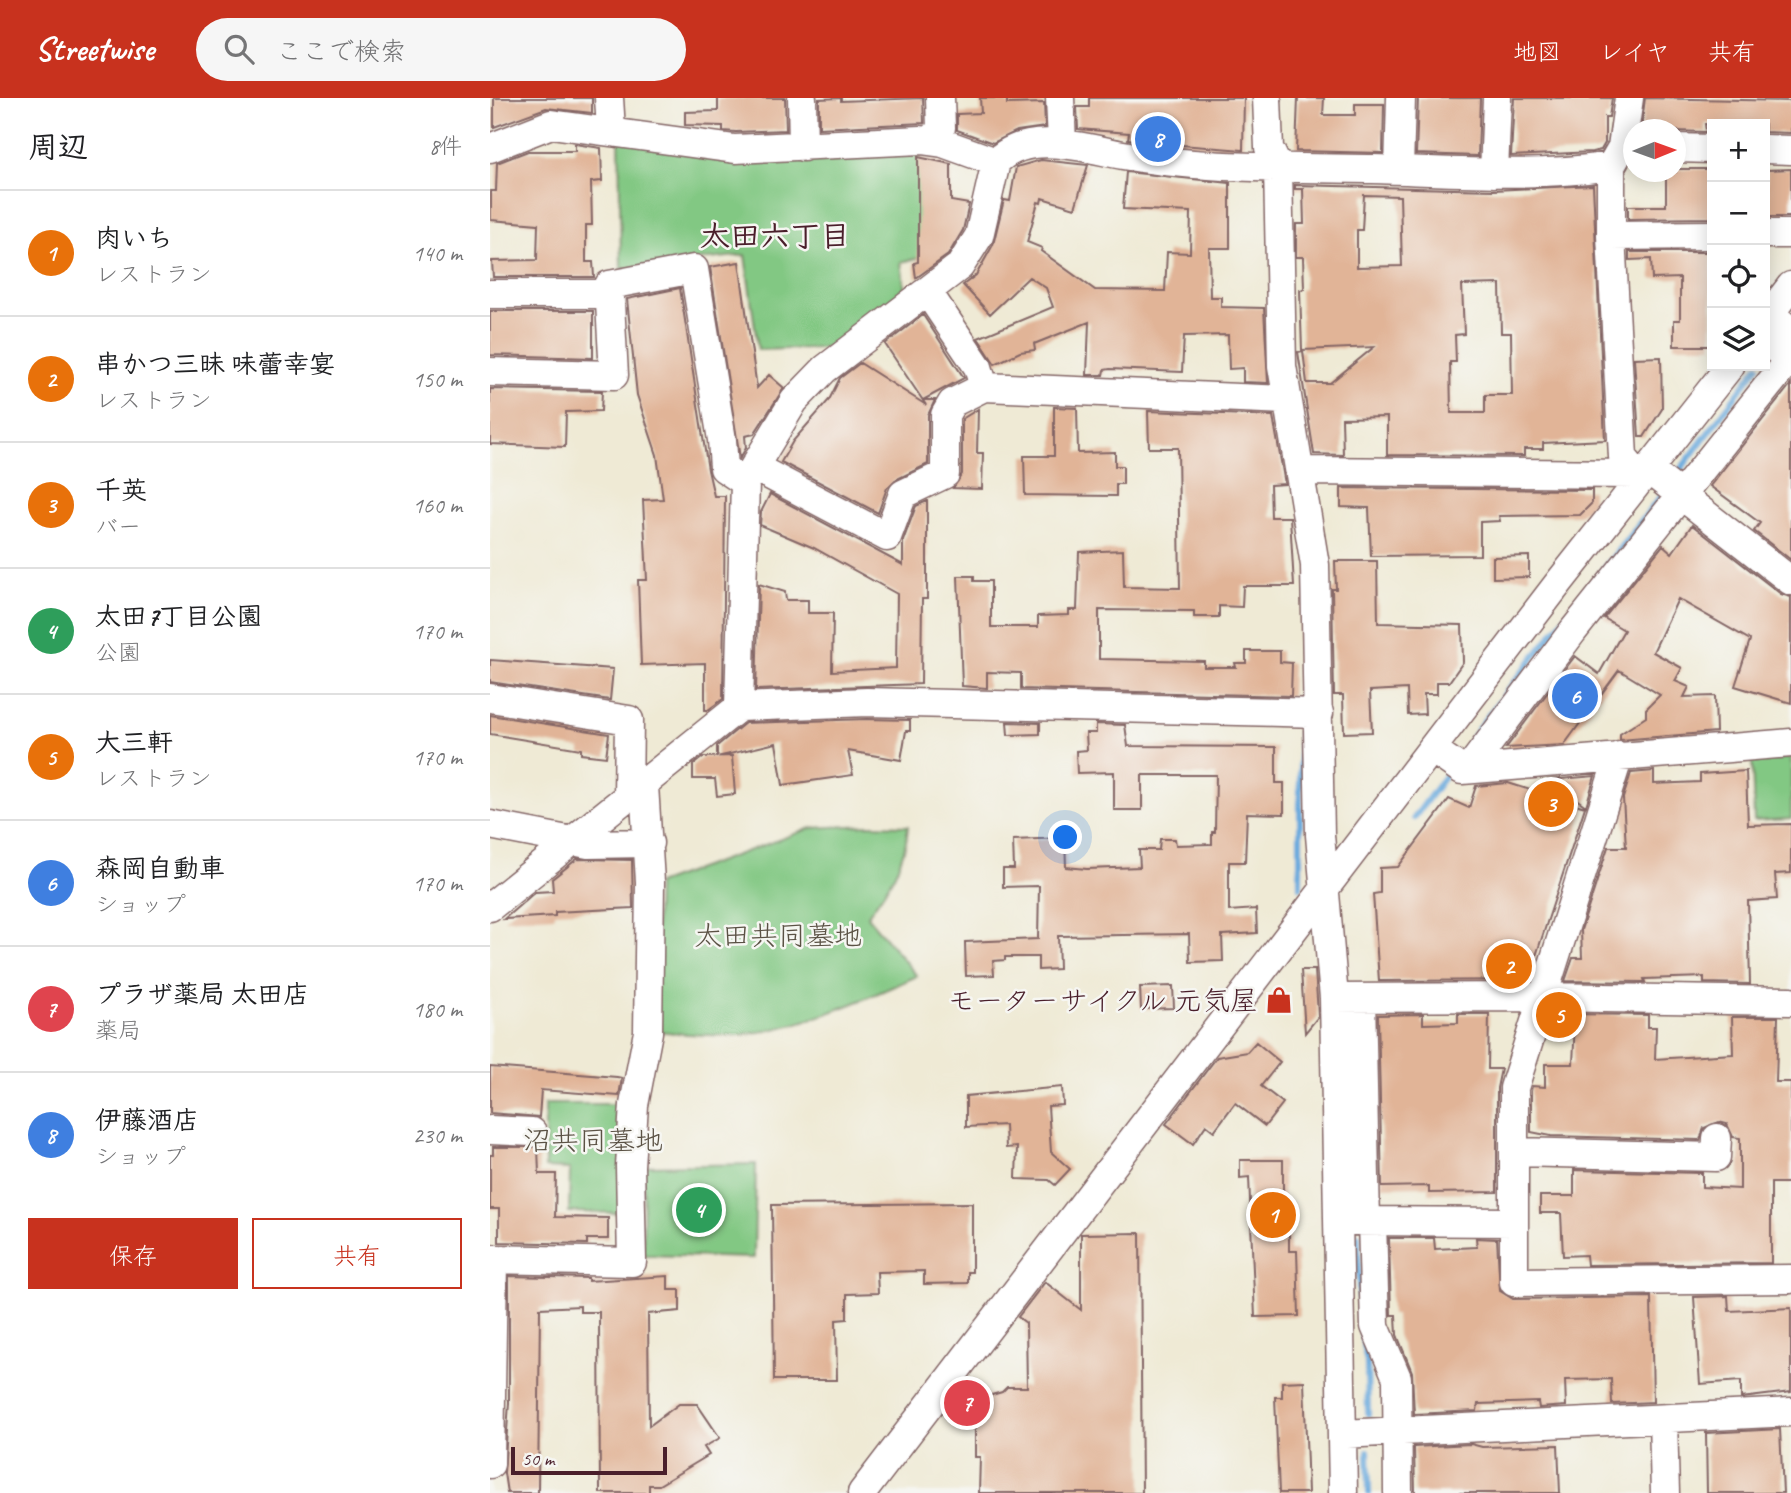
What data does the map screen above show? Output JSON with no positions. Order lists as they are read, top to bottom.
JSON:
{
  "districts": ["太田六丁目"],
  "parks": ["太田共同墓地", "沼共同墓地"],
  "places": {
    "shop": ["モーターサイクル 元気屋"]
  },
  "scale_bar": "50 m",
  "north": "right",
  "page": {
    "header": "Streetwise",
    "search": "ここで検索",
    "nav": ["地図", "レイヤ", "共有"],
    "heading": ["周辺", "8件"],
    "pins": [
      "8",
      "6",
      "3",
      "2",
      "5",
      "4",
      "1",
      "7"
    ],
    "map_buttons": ["+", "−"],
    "list": [
      {
        "mark": "1",
        "name": "肉いち",
        "note": "レストラン",
        "value": "140 m"
      },
      {
        "mark": "2",
        "name": "串かつ三昧 味蕾幸宴",
        "note": "レストラン",
        "value": "150 m"
      },
      {
        "mark": "3",
        "name": "千英",
        "note": "バー",
        "value": "160 m"
      },
      {
        "mark": "4",
        "name": "太田7丁目公園",
        "note": "公園",
        "value": "170 m"
      },
      {
        "mark": "5",
        "name": "大三軒",
        "note": "レストラン",
        "value": "170 m"
      },
      {
        "mark": "6",
        "name": "森岡自動車",
        "note": "ショップ",
        "value": "170 m"
      },
      {
        "mark": "7",
        "name": "プラザ薬局 太田店",
        "note": "薬局",
        "value": "180 m"
      },
      {
        "mark": "8",
        "name": "伊藤酒店",
        "note": "ショップ",
        "value": "230 m"
      }
    ],
    "buttons": ["保存", "共有"],
    "scale": "50 m"
  }
}
